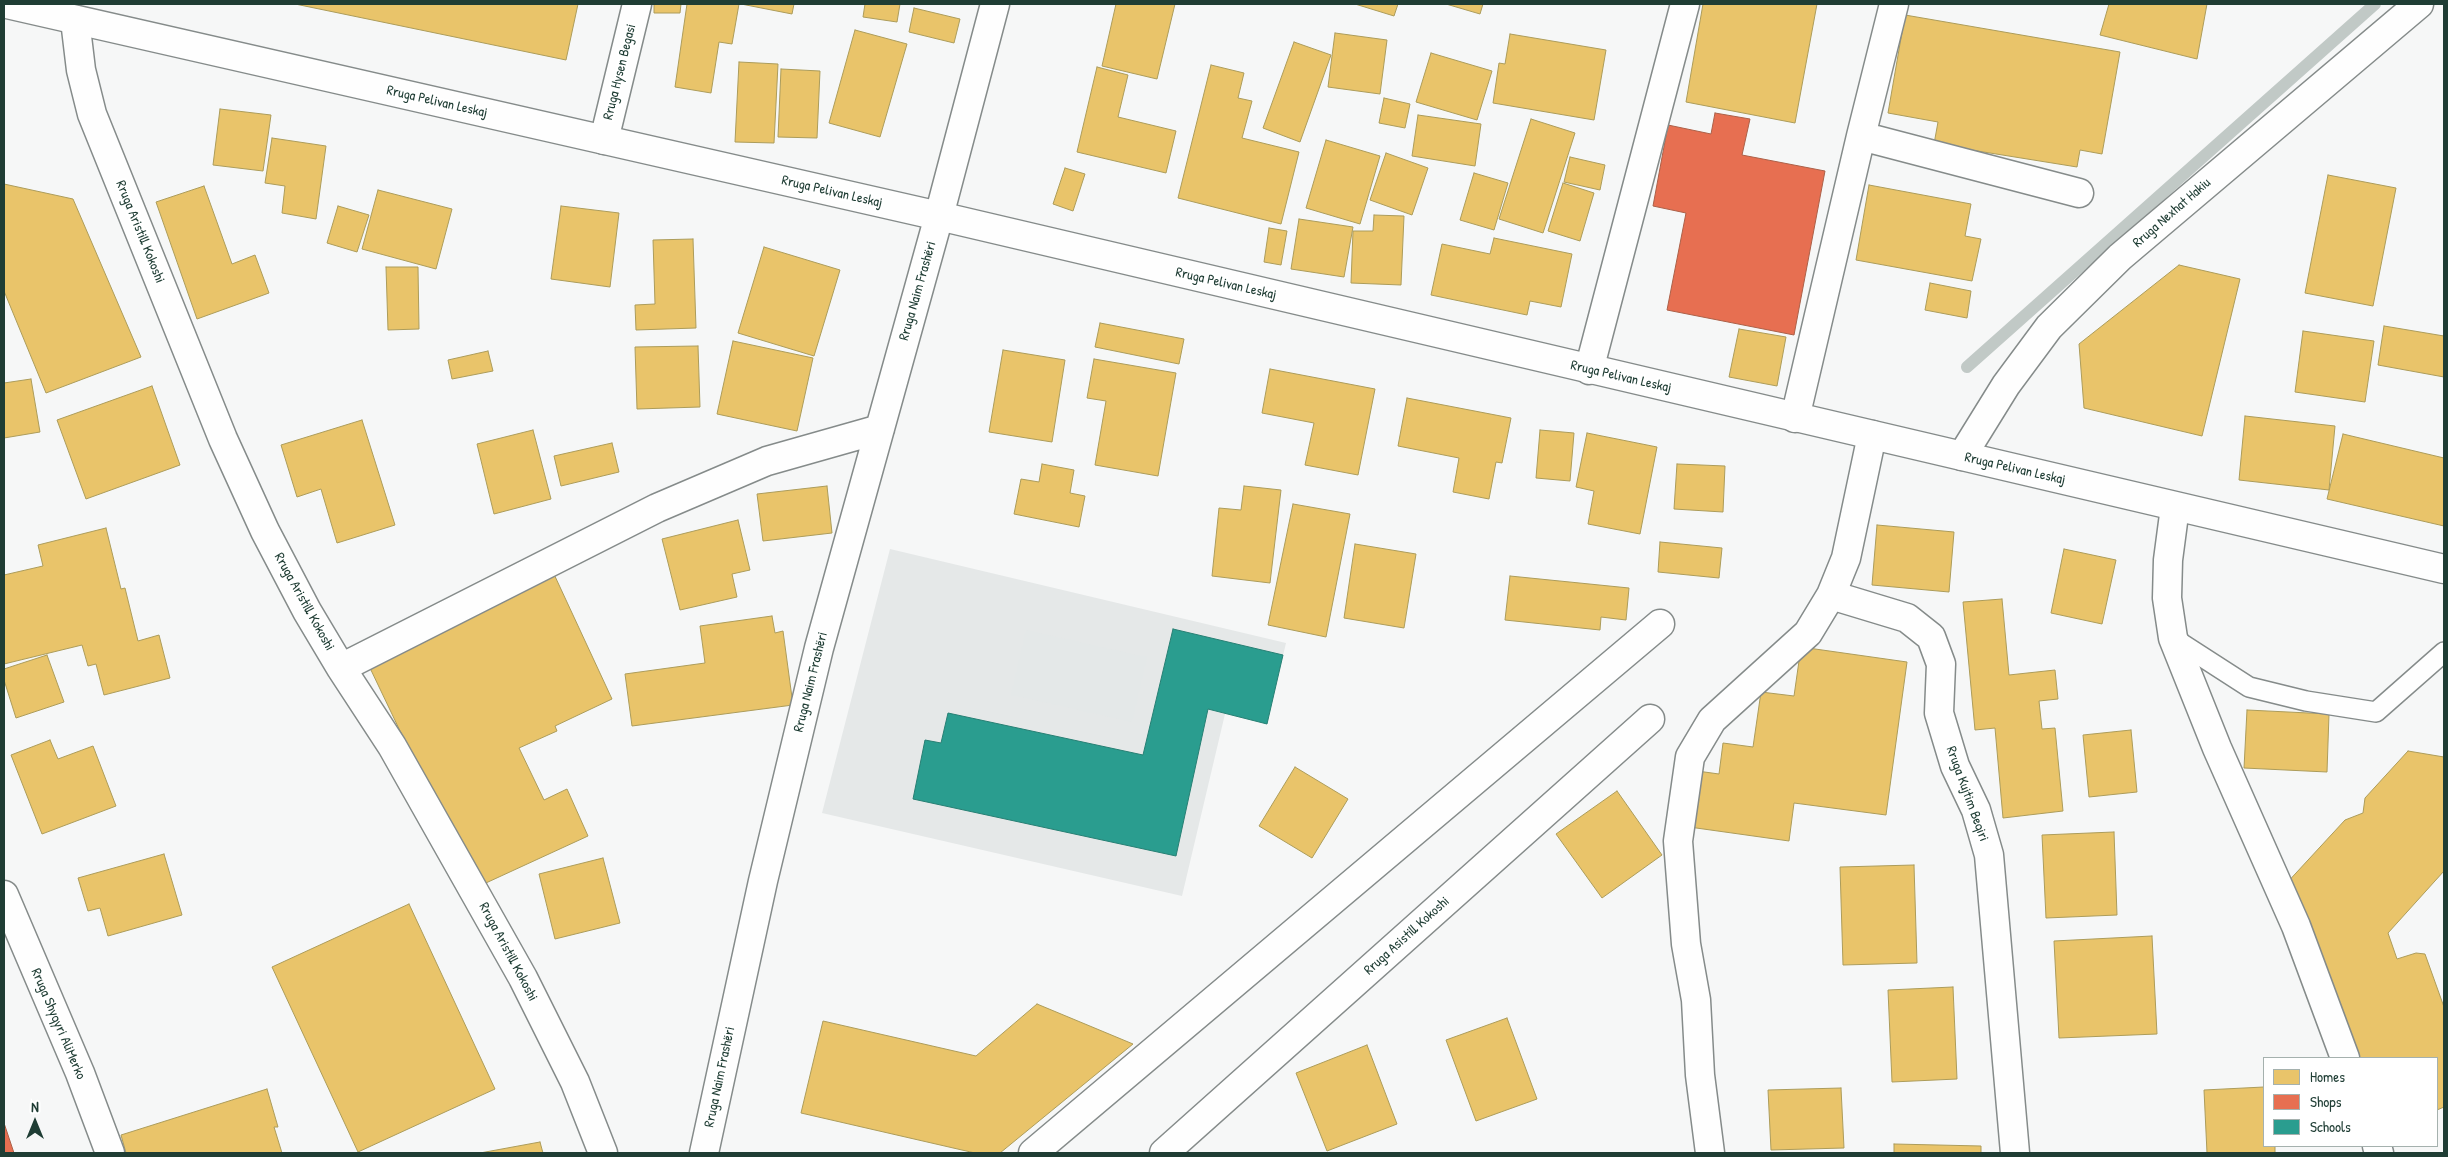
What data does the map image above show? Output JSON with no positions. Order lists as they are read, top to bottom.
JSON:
{
  "streets": {
    "street": [
      "Rruga Hysen Begasi",
      "Rruga Pelivan Leskaj",
      "Rruga Nexhat Hakiu",
      "Rruga Aristill Kokoshi",
      "Rruga Naim Frashëri",
      "Rruga Kujtim Beqiri",
      "Rruga Asistill Kokoshi",
      "Rruga Shyqyri AliMerko"
    ]
  },
  "crossings": [
    ["Rruga Hysen Begasi", "Rruga Pelivan Leskaj"],
    ["Rruga Pelivan Leskaj", "Rruga Nexhat Hakiu"],
    ["Rruga Pelivan Leskaj", "Rruga Aristill Kokoshi"],
    ["Rruga Pelivan Leskaj", "Rruga Naim Frashëri"]
  ],
  "legend": ["Homes", "Shops", "Schools"],
  "north": "top"
}
